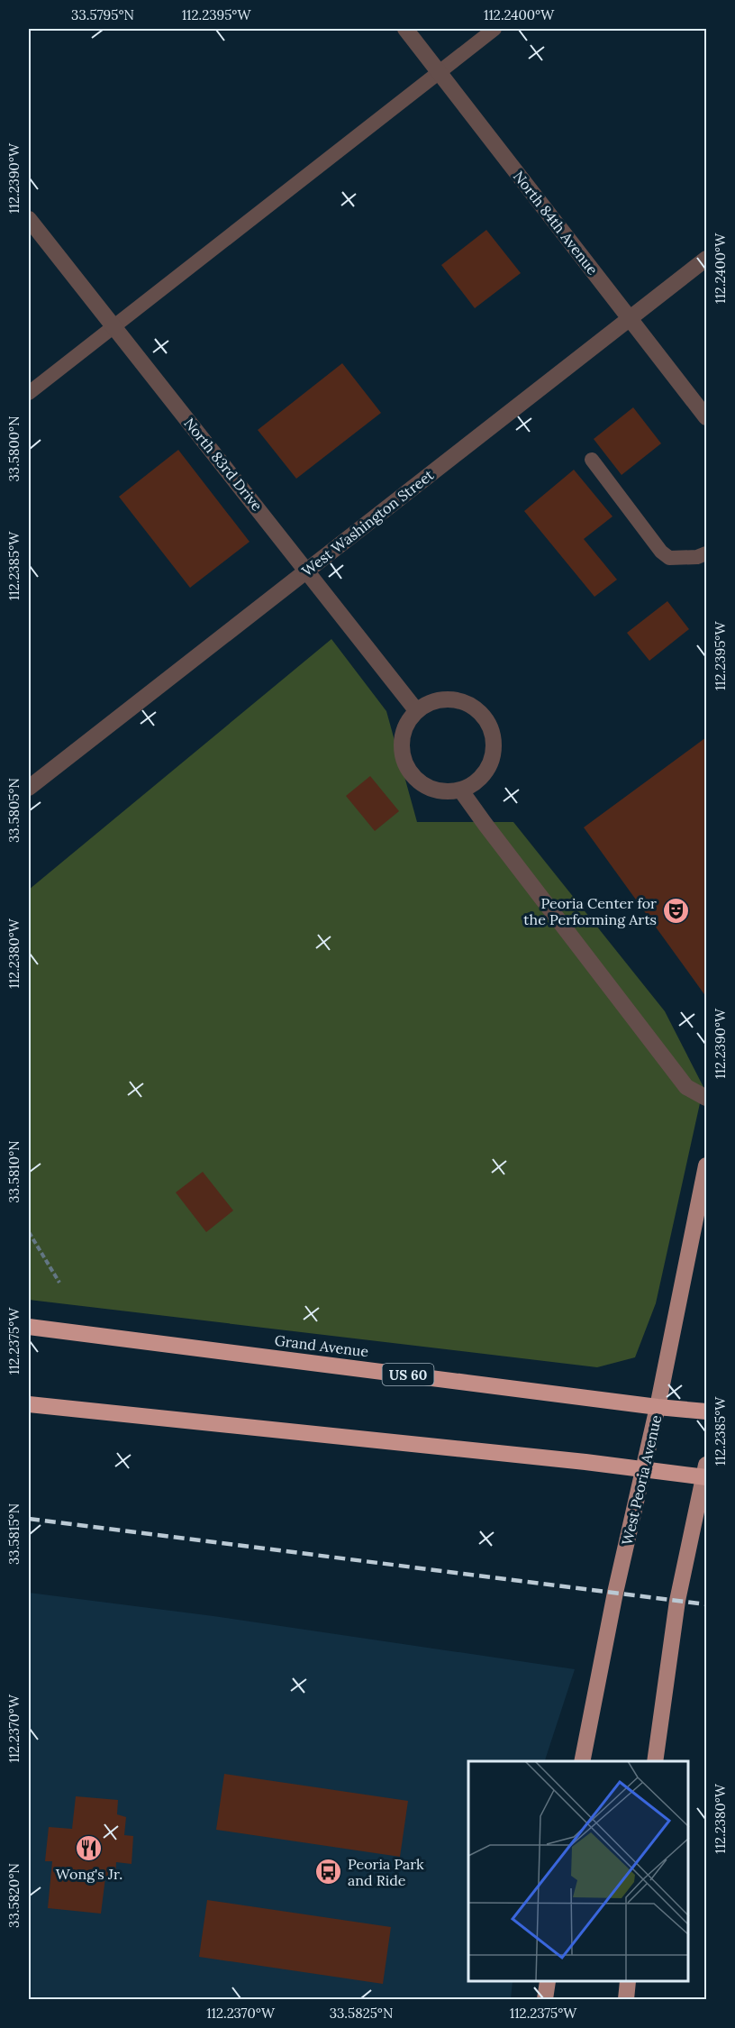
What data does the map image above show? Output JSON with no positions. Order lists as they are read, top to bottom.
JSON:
{
  "streets": {
    "highway": ["Grand Avenue", "US 60"],
    "main road": ["West Peoria Avenue"],
    "street": ["North 84th Avenue", "North 83rd Drive", "West Washington Street"]
  },
  "crossings": [
    ["North 84th Avenue", "West Washington Street"],
    ["North 83rd Drive", "West Washington Street"],
    ["Grand Avenue", "West Peoria Avenue"]
  ],
  "places": {
    "theatre": ["Peoria Center for the Performing Arts"],
    "restaurant": ["Wong's Jr."],
    "bus stop": ["Peoria Park and Ride"]
  },
  "coordinates": [
    "33.5795°N",
    "112.2395°W",
    "112.2400°W",
    "112.2390°W",
    "33.5800°N",
    "112.2385°W",
    "33.5805°N",
    "112.2380°W",
    "33.5810°N",
    "112.2375°W",
    "33.5815°N",
    "112.2370°W",
    "33.5820°N",
    "33.5825°N"
  ]
}
